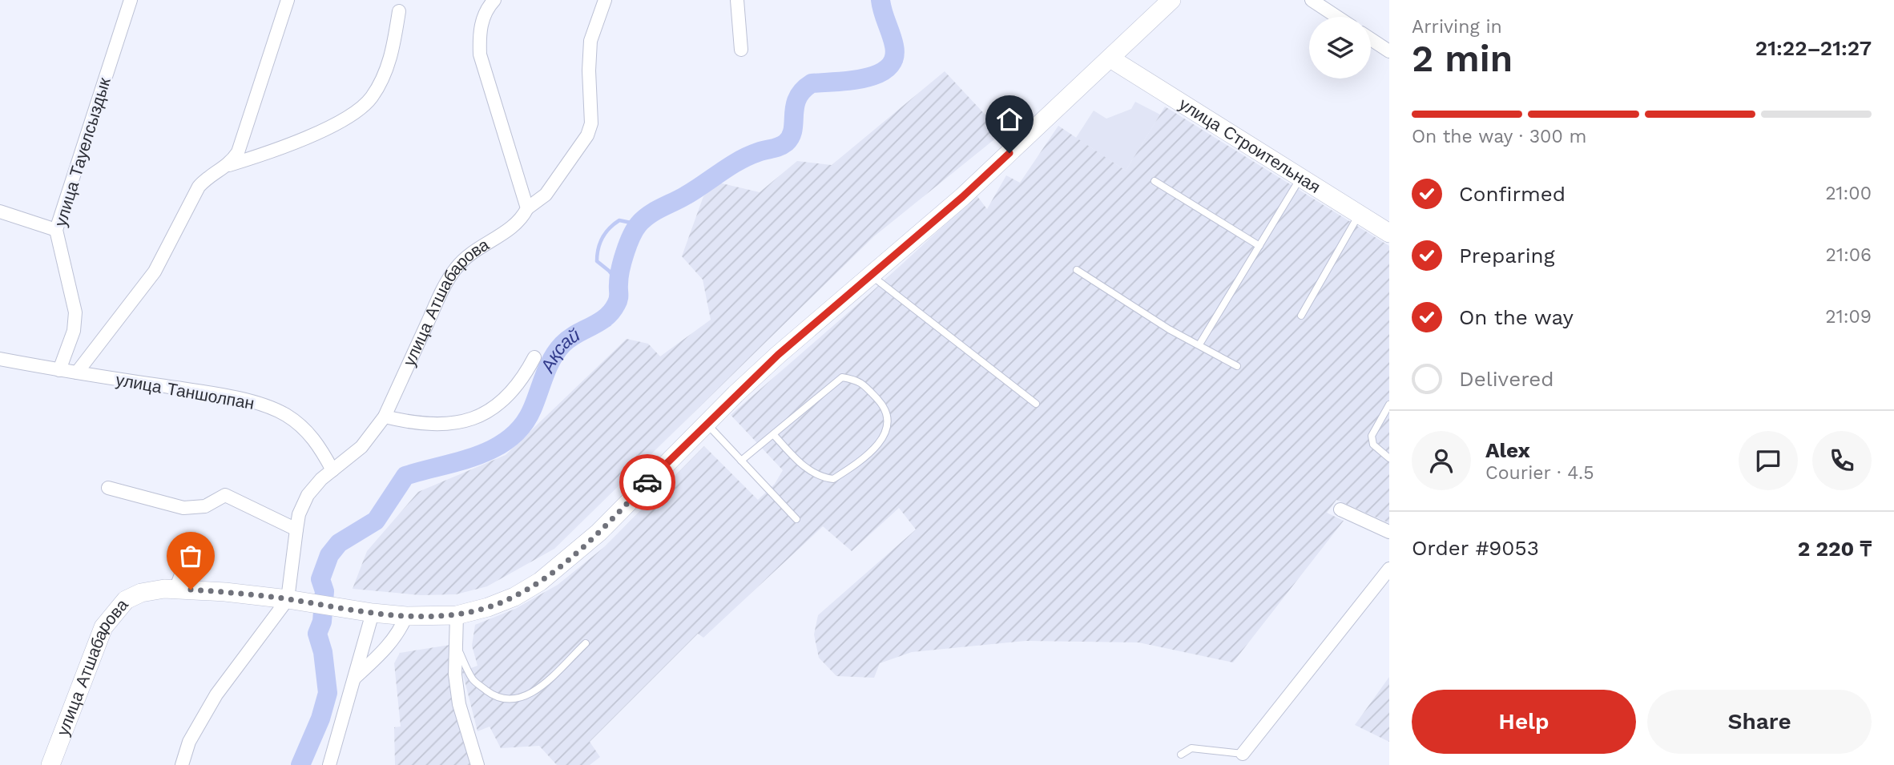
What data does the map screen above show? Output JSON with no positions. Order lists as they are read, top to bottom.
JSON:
{
  "streets": {
    "main road": ["улица Строительная", "улица Атшабарова"],
    "street": ["улица Тауелсыздык", "улица Таншолпан"]
  },
  "crossings": [
    ["улица Строительная", "улица Атшабарова"],
    ["улица Тауелсыздык", "улица Таншолпан"],
    ["улица Атшабарова", "улица Таншолпан"]
  ],
  "water": ["Ақсай"],
  "page": {
    "heading": ["2 min", "Arriving in", "21:22–21:27"],
    "panel": [
      "Alex",
      "Courier · 4.5",
      "Order #9053",
      "2 220 ₸"
    ],
    "bar": "On the way · 300 m",
    "list": [
      ["Confirmed", "21:00"],
      ["Preparing", "21:06"],
      ["On the way", "21:09"],
      "Delivered"
    ],
    "buttons": ["Help", "Share"]
  }
}
